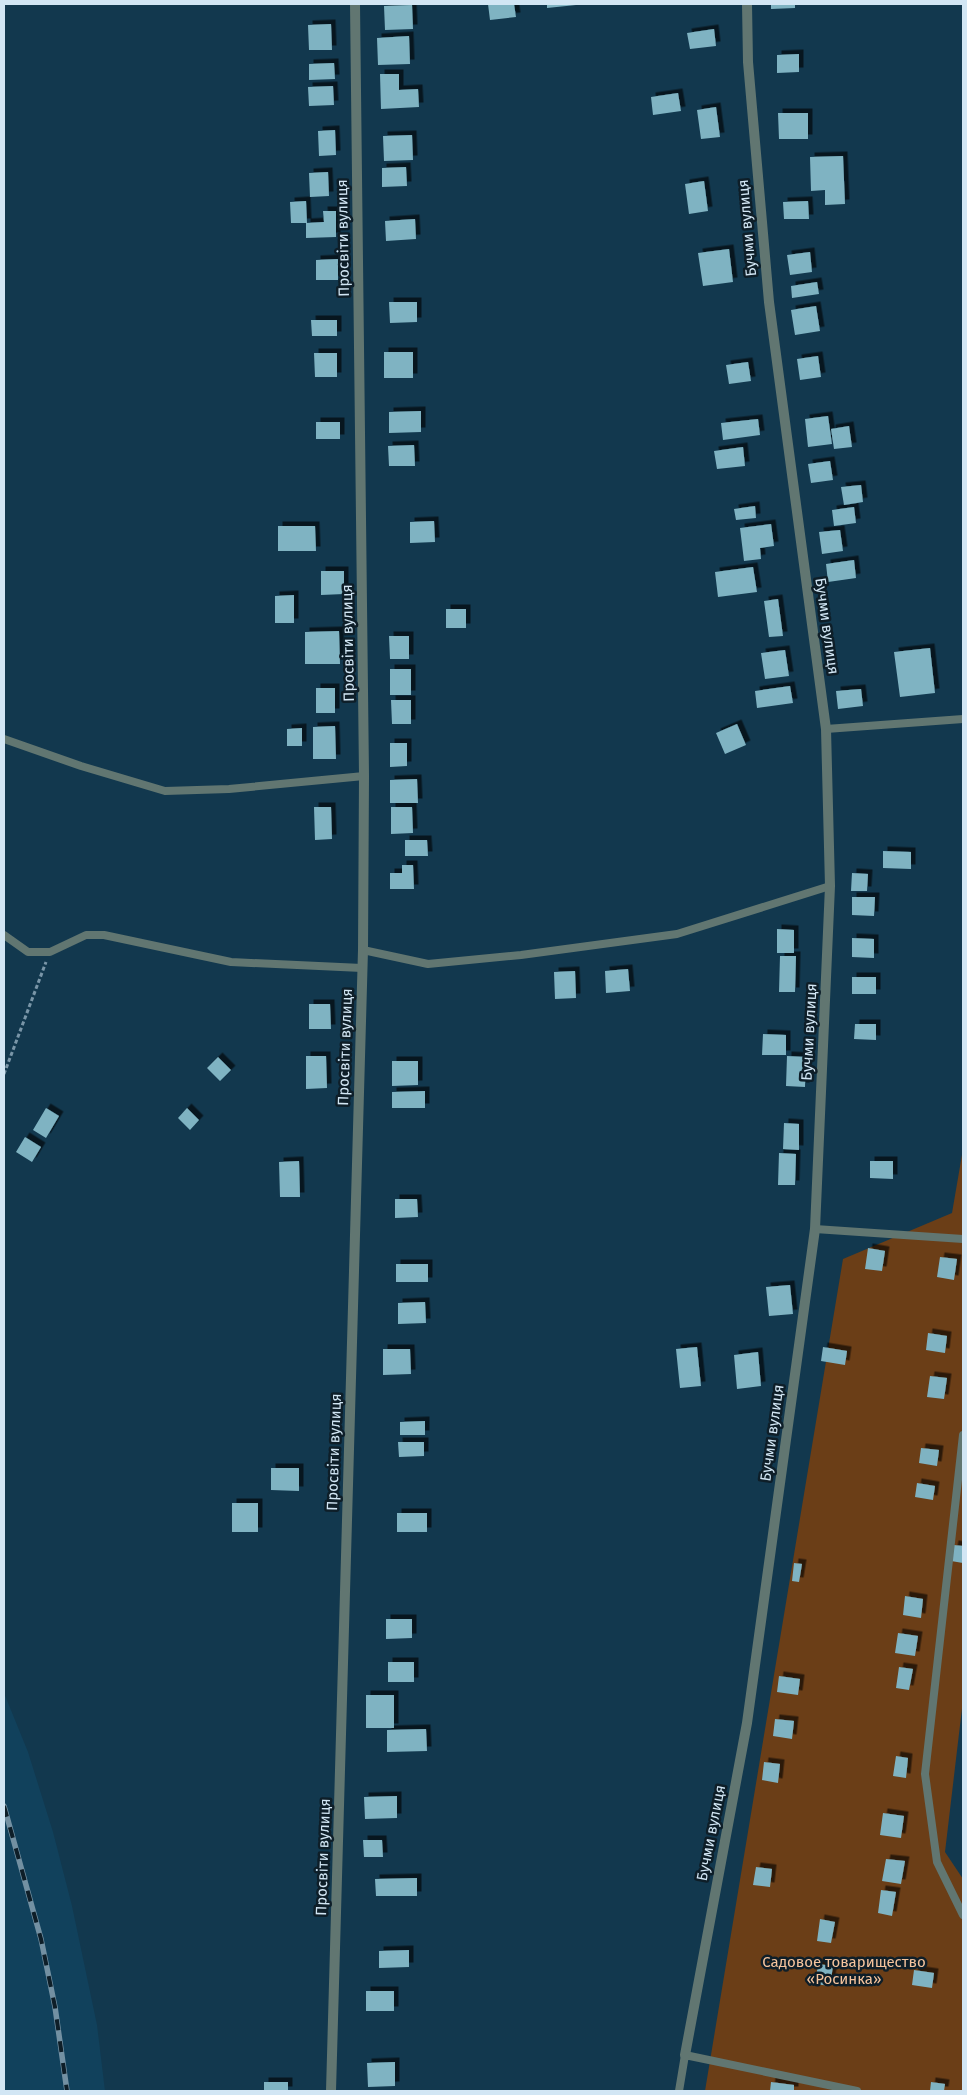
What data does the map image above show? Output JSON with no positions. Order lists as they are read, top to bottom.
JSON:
{
  "streets": {
    "street": ["Бучми вулиця", "Просвіти вулиця"]
  },
  "parks": ["Садовое товарищество «Росинка»"]
}
